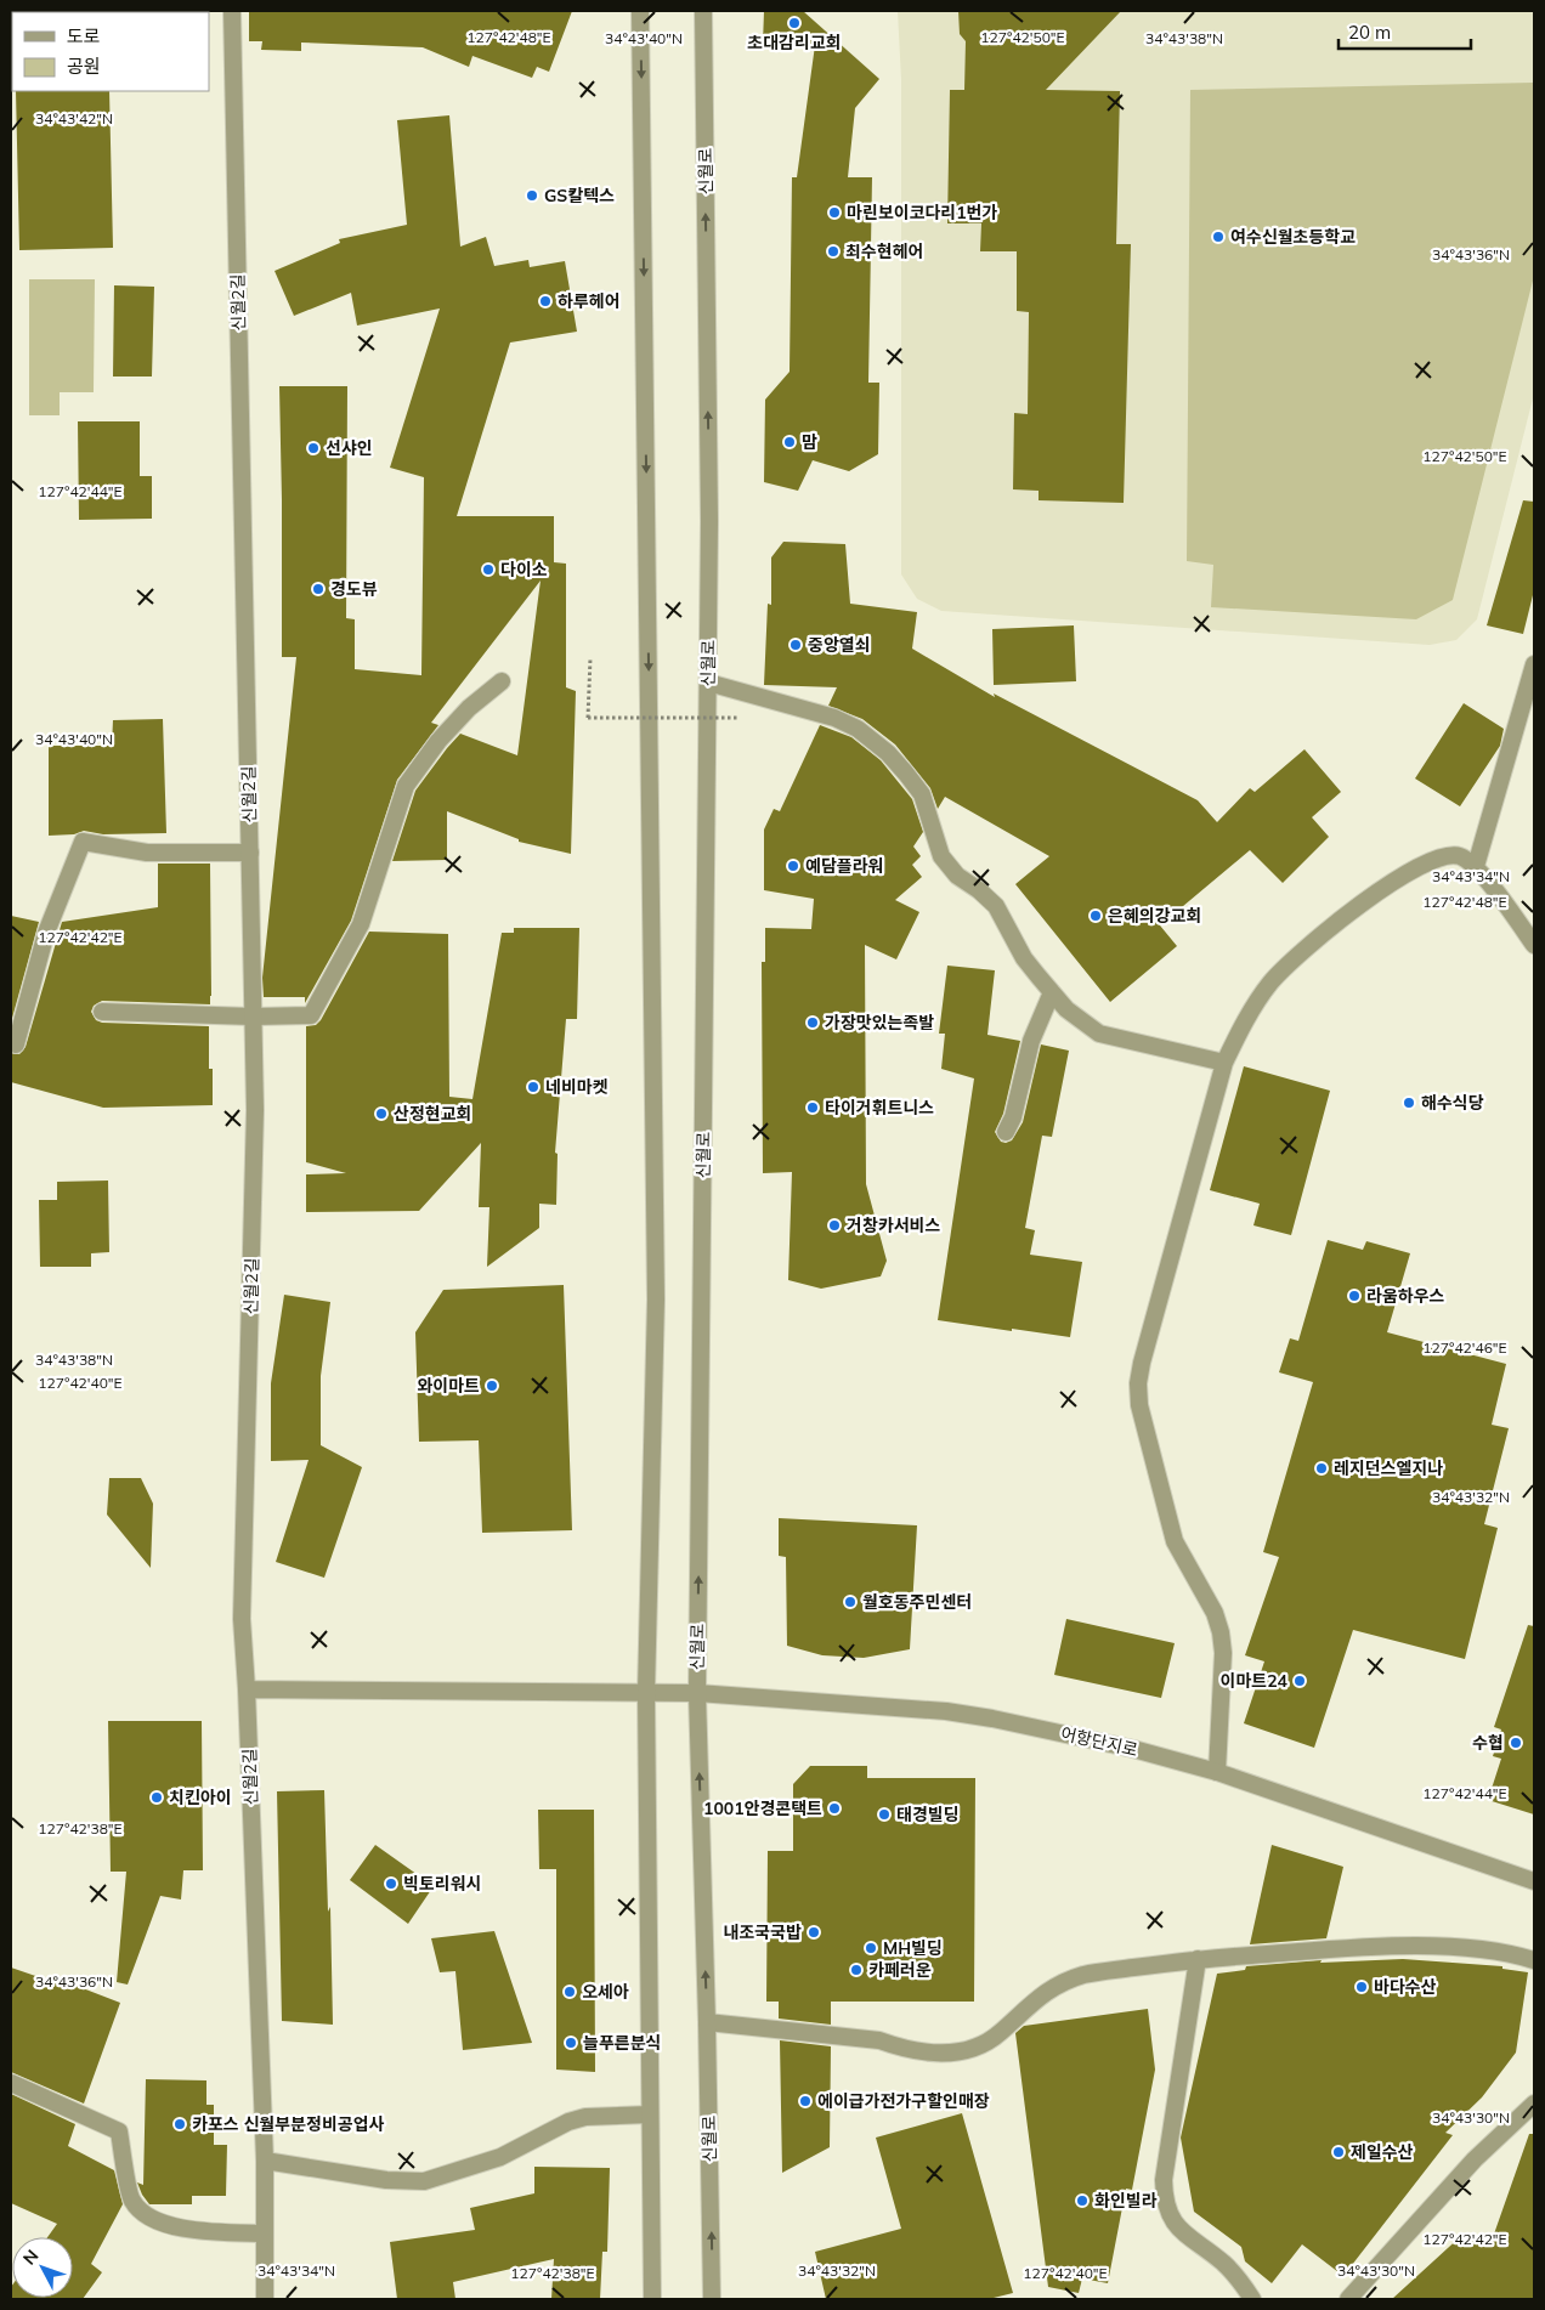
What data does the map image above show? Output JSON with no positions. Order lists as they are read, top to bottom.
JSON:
{
  "streets": {
    "street": ["신월로", "신월2길", "어항단지로"]
  },
  "crossings": [
    ["신월로", "어항단지로"],
    ["신월2길", "어항단지로"]
  ],
  "places": [
    "초대감리교회",
    "GS칼텍스",
    "마린보이코다리1번가",
    "여수신월초등학교",
    "최수현헤어",
    "하루헤어",
    "맘",
    "선샤인",
    "다이소",
    "경도뷰",
    "중앙열쇠",
    "예담플라워",
    "은혜의강교회",
    "가장맛있는족발",
    "네비마켓",
    "해수식당",
    "타이거휘트니스",
    "산정현교회",
    "거창카서비스",
    "라움하우스",
    "와이마트",
    "레지던스엘지나",
    "월호동주민센터",
    "이마트24",
    "수협",
    "치킨아이",
    "1001안경콘택트",
    "태경빌딩",
    "빅토리워시",
    "내조국국밥",
    "MH빌딩",
    "카페러운",
    "바다수산",
    "오세아",
    "늘푸른분식",
    "에이급가전가구할인매장",
    "카포스 신월부분정비공업사",
    "제일수산",
    "화인빌라"
  ],
  "legend": ["도로", "공원"],
  "scale_bar": "20 m",
  "north": "top left",
  "coordinates": [
    "127°42'48\"E",
    "127°42'50\"E",
    "34°43'40\"N",
    "34°43'38\"N",
    "34°43'42\"N",
    "34°43'36\"N",
    "127°42'44\"E",
    "34°43'34\"N",
    "127°42'42\"E",
    "127°42'46\"E",
    "127°42'40\"E",
    "34°43'32\"N",
    "127°42'38\"E",
    "34°43'30\"N"
  ]
}
